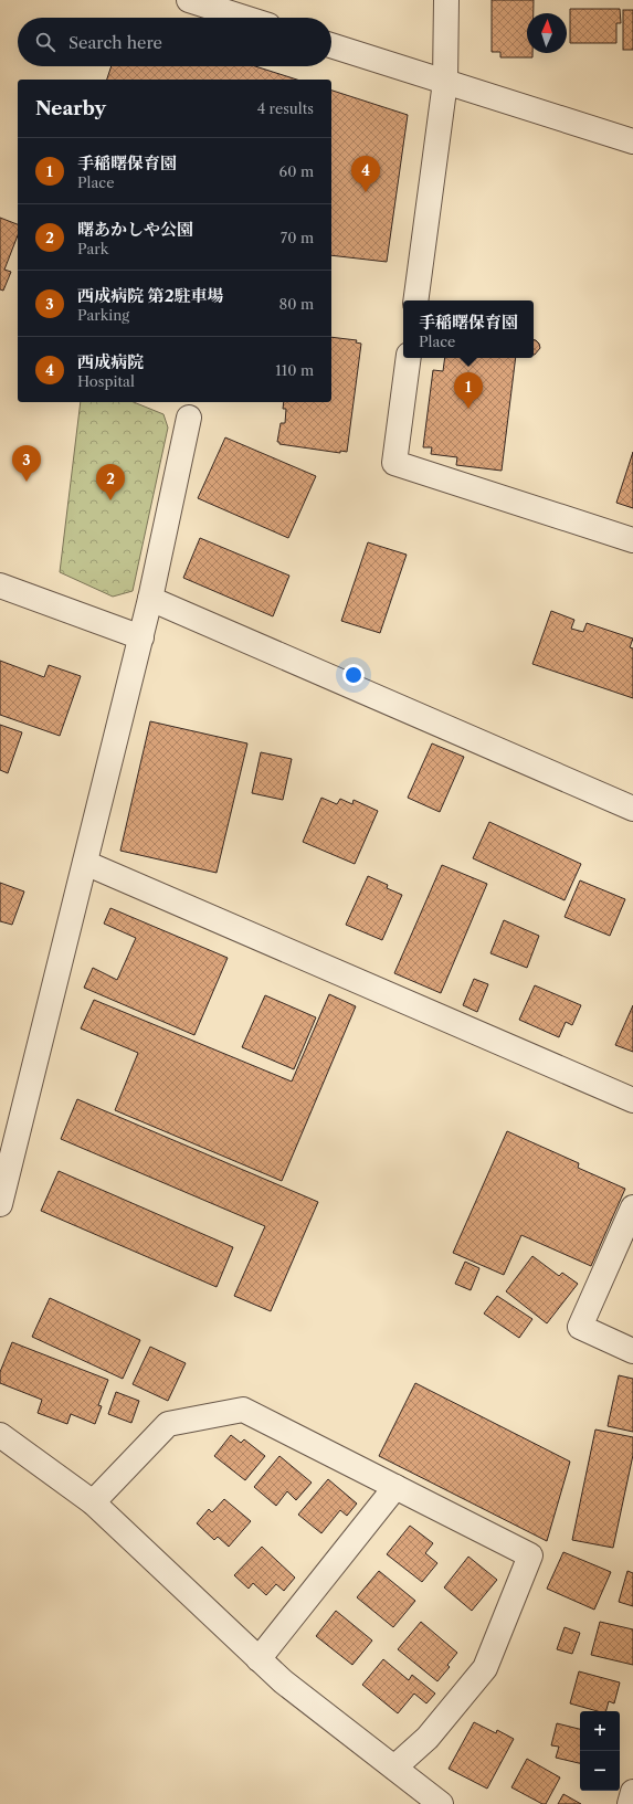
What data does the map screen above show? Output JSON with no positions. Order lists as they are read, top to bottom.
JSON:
{
  "north": "top",
  "page": {
    "search": "Search here",
    "heading": ["Nearby", "4 results"],
    "list": [
      {
        "mark": "1",
        "name": "手稲曙保育園",
        "note": "Place",
        "value": "60 m"
      },
      {
        "mark": "2",
        "name": "曙あかしや公園",
        "note": "Park",
        "value": "70 m"
      },
      {
        "mark": "3",
        "name": "西成病院 第2駐車場",
        "note": "Parking",
        "value": "80 m"
      },
      {
        "mark": "4",
        "name": "西成病院",
        "note": "Hospital",
        "value": "110 m"
      }
    ],
    "pins": [
      "4",
      "1",
      "3",
      "2"
    ],
    "popup": ["手稲曙保育園", "Place"],
    "map_buttons": ["+", "−"]
  }
}
